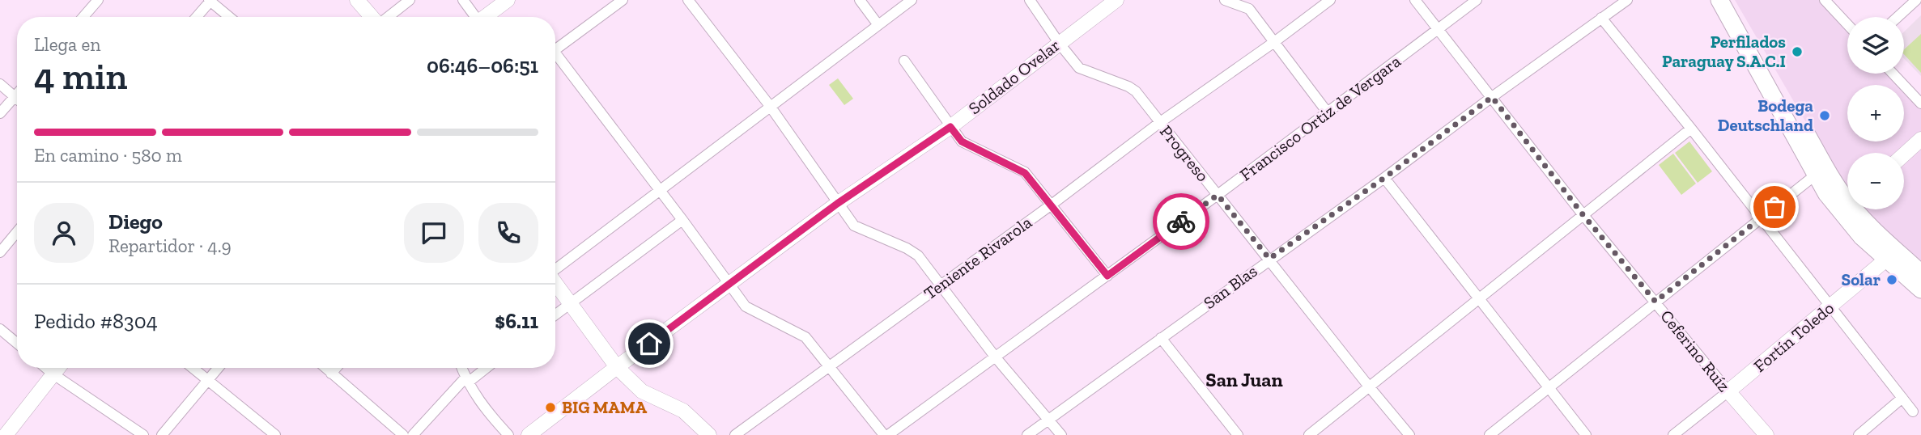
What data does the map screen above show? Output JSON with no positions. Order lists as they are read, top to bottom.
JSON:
{
  "streets": {
    "main road": ["Soldado Ovelar", "Fortín Toledo", "Ceferino Ruíz"],
    "street": [
      "Francisco Ortiz de Vergara",
      "Progreso",
      "Teniente Rivarola",
      "San Blas"
    ]
  },
  "crossings": [
    ["Soldado Ovelar", "Progreso"],
    ["Francisco Ortiz de Vergara", "Progreso"],
    ["Francisco Ortiz de Vergara", "Ceferino Ruíz"],
    ["Progreso", "Teniente Rivarola"],
    ["Progreso", "San Blas"],
    ["San Blas", "Ceferino Ruíz"],
    ["Fortín Toledo", "Ceferino Ruíz"]
  ],
  "districts": ["San Juan"],
  "places": [
    "Perfilados Paraguay S.A.C.I",
    "Bodega Deutschland",
    "Solar",
    "BIG MAMA"
  ],
  "page": {
    "map_buttons": ["+", "−"],
    "heading": ["4 min", "Llega en", "06:46–06:51"],
    "panel": [
      "Diego",
      "Repartidor · 4.9",
      "Pedido #8304",
      "$6.11"
    ],
    "bar": "En camino · 580 m"
  }
}
